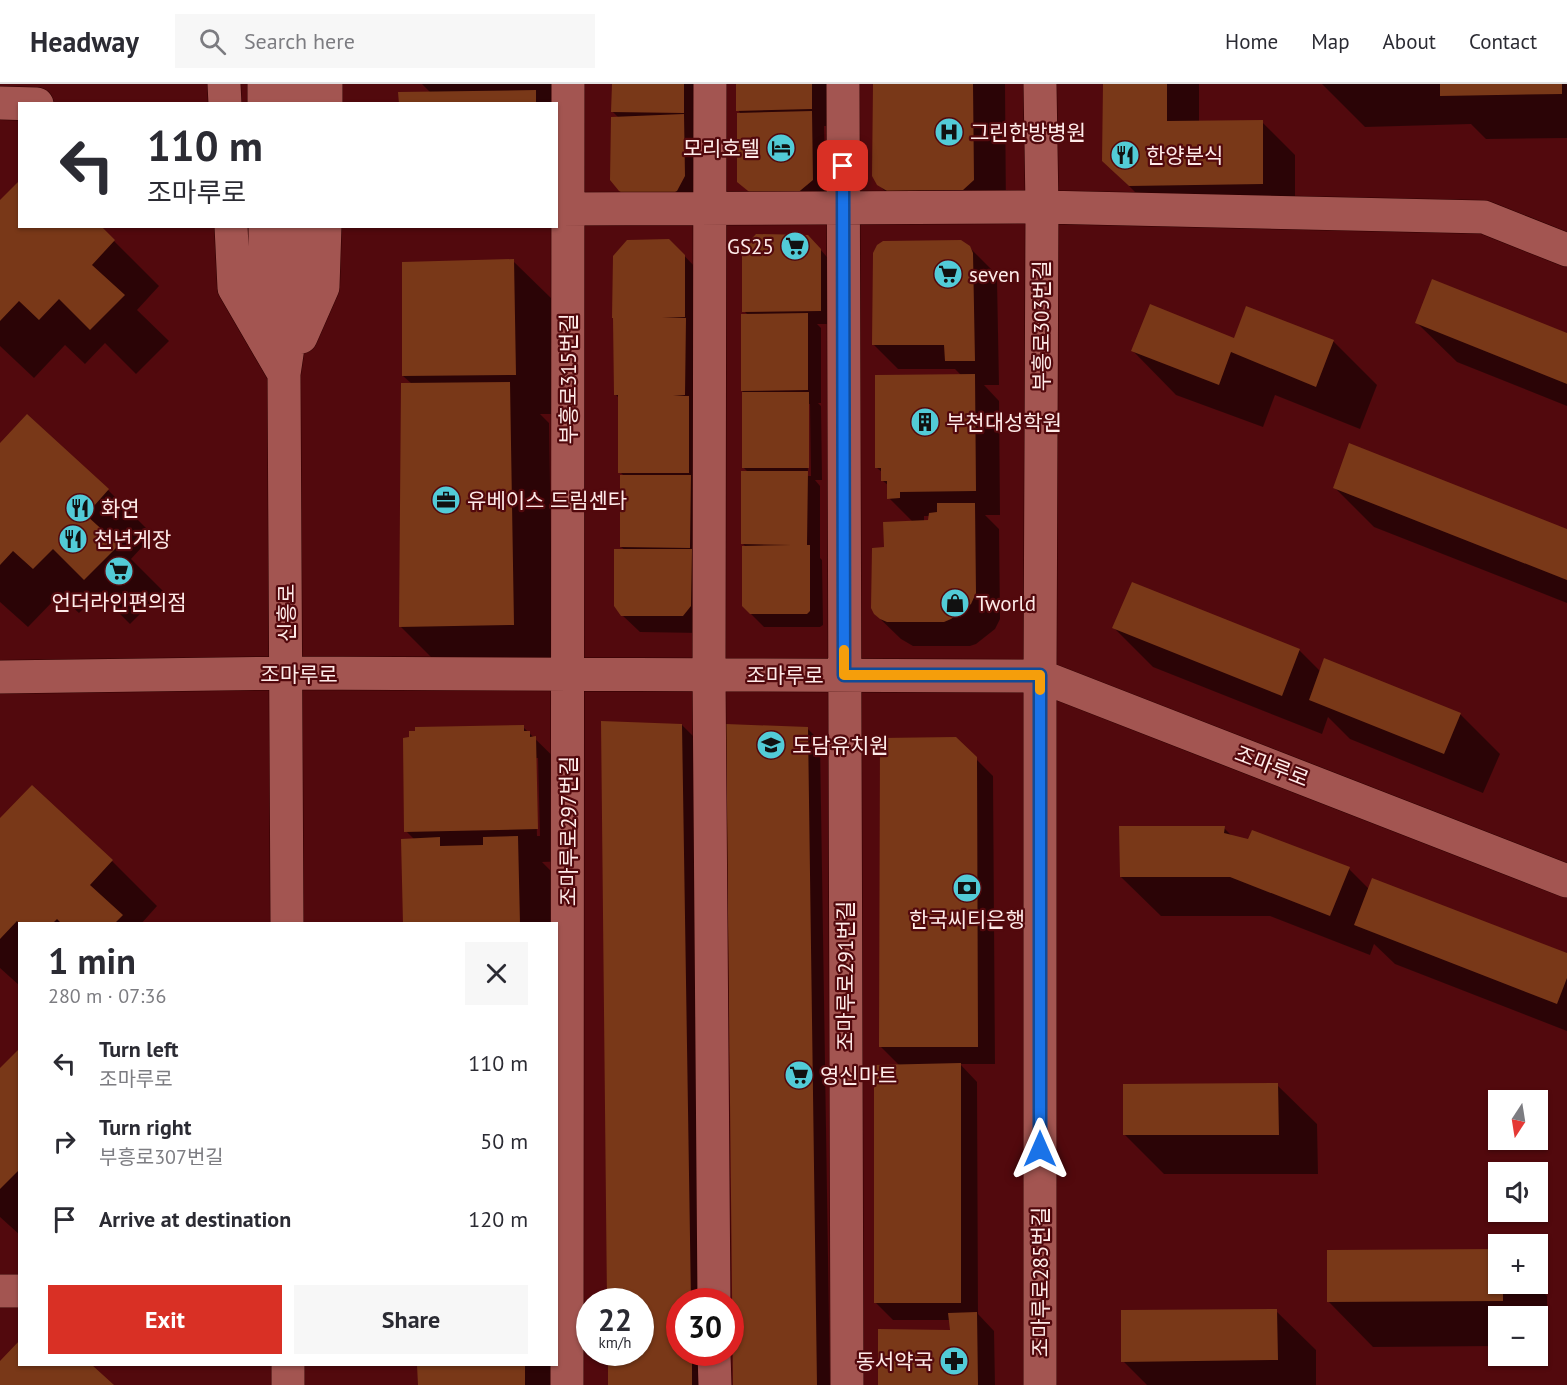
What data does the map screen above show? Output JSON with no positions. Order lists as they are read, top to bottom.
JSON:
{
  "streets": {
    "street": [
      "부흥로303번길",
      "부흥로315번길",
      "신흥로",
      "조마루로",
      "조마루로297번길",
      "조마루로291번길",
      "조마루로285번길"
    ]
  },
  "crossings": [
    ["부흥로303번길", "조마루로"],
    ["부흥로303번길", "조마루로285번길"],
    ["부흥로315번길", "조마루로"],
    ["부흥로315번길", "조마루로297번길"],
    ["신흥로", "조마루로"],
    ["조마루로", "조마루로297번길"],
    ["조마루로", "조마루로291번길"],
    ["조마루로", "조마루로285번길"]
  ],
  "places": {
    "hospital": ["그린한방병원"],
    "hotel": ["모리호텔"],
    "restaurant": ["한양분식", "화연", "천년게장"],
    "supermarket": [
      "GS25",
      "seven",
      "언더라인편의점",
      "영신마트"
    ],
    "building": ["부천대성학원"],
    "office": ["유베이스 드림센타"],
    "shop": ["Tworld"],
    "school or university": ["도담유치원"],
    "bank": ["한국씨티은행"],
    "pharmacy": ["동서약국"]
  },
  "north": "bottom",
  "page": {
    "header": "Headway",
    "search": "Search here",
    "nav": [
      "Home",
      "Map",
      "About",
      "Contact"
    ],
    "turn": ["110 m", "조마루로"],
    "heading": ["1 min", "280 m · 07:36"],
    "list": [
      {
        "name": "Turn left",
        "note": "조마루로",
        "value": "110 m"
      },
      {
        "name": "Turn right",
        "note": "부흥로307번길",
        "value": "50 m"
      },
      {
        "name": "Arrive at destination",
        "value": "120 m"
      }
    ],
    "map_buttons": ["+", "−"],
    "buttons": ["Exit", "Share"],
    "speed": "22 km/h",
    "limit": "30"
  }
}
